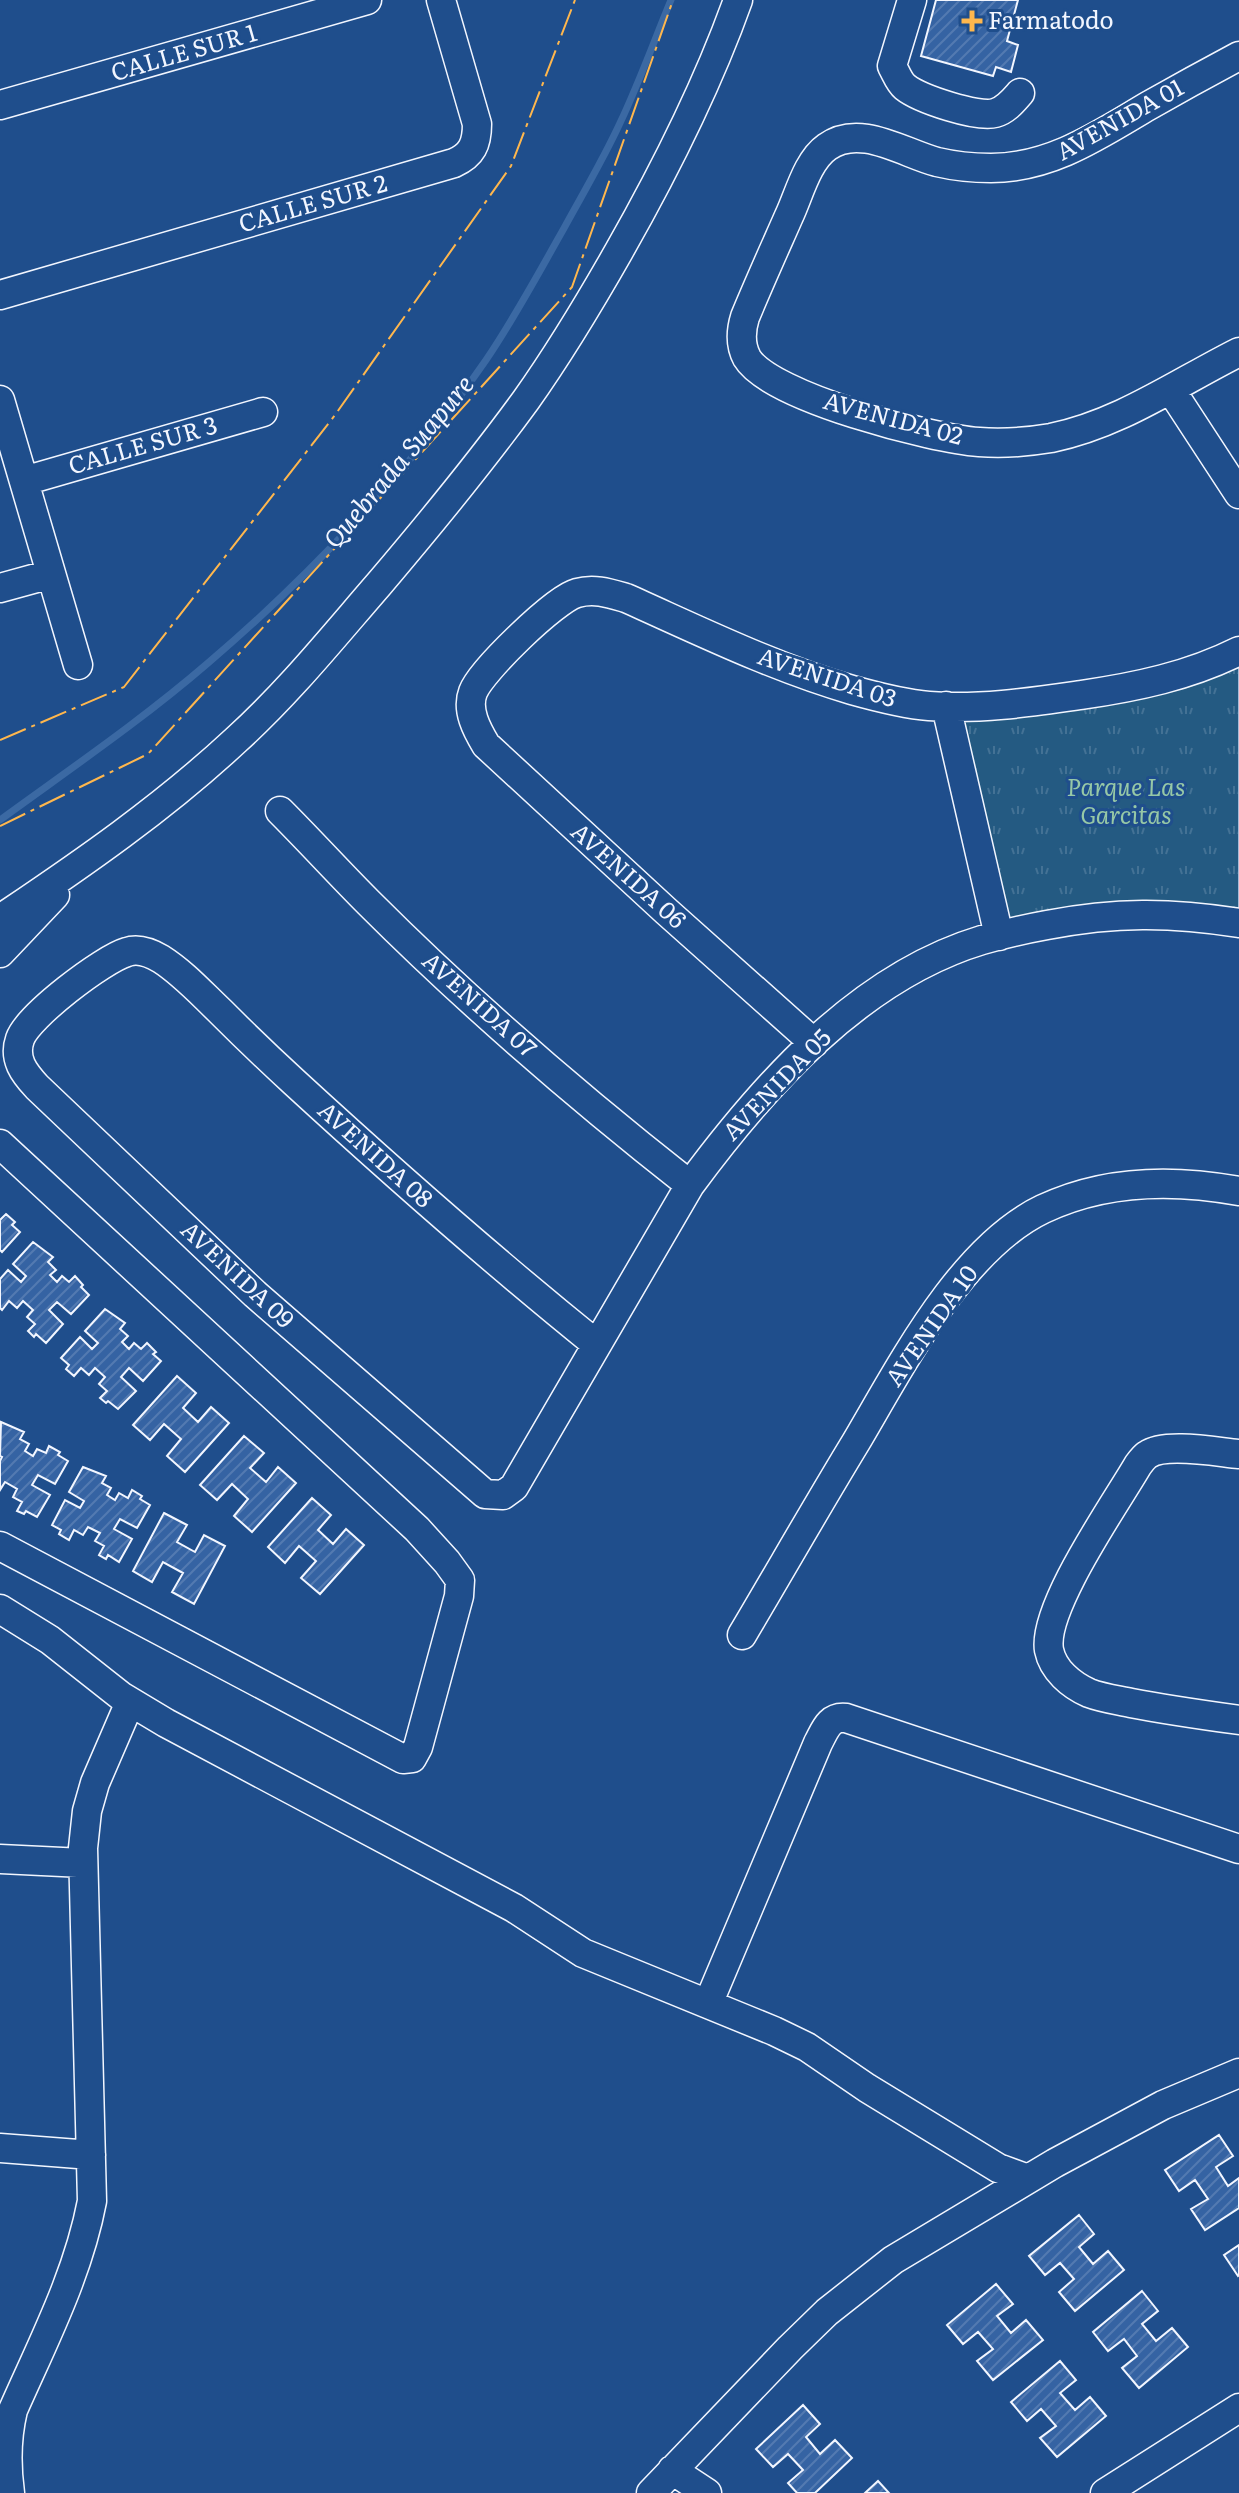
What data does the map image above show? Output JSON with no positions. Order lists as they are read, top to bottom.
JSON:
{
  "streets": {
    "street": [
      "CALLE SUR 1",
      "AVENIDA 01",
      "CALLE SUR 2",
      "AVENIDA 02",
      "CALLE SUR 3",
      "AVENIDA 03",
      "AVENIDA 06",
      "AVENIDA 07",
      "AVENIDA 05",
      "AVENIDA 08",
      "AVENIDA 09",
      "AVENIDA 10"
    ]
  },
  "crossings": [
    ["AVENIDA 01", "AVENIDA 02"],
    ["AVENIDA 03", "AVENIDA 06"],
    ["AVENIDA 06", "AVENIDA 05"],
    ["AVENIDA 07", "AVENIDA 05"],
    ["AVENIDA 05", "AVENIDA 08"],
    ["AVENIDA 05", "AVENIDA 09"],
    ["AVENIDA 08", "AVENIDA 09"]
  ],
  "water": ["Quebrada Suapure"],
  "parks": ["Parque Las Garcitas"],
  "places": {
    "health": ["Farmatodo"]
  }
}
